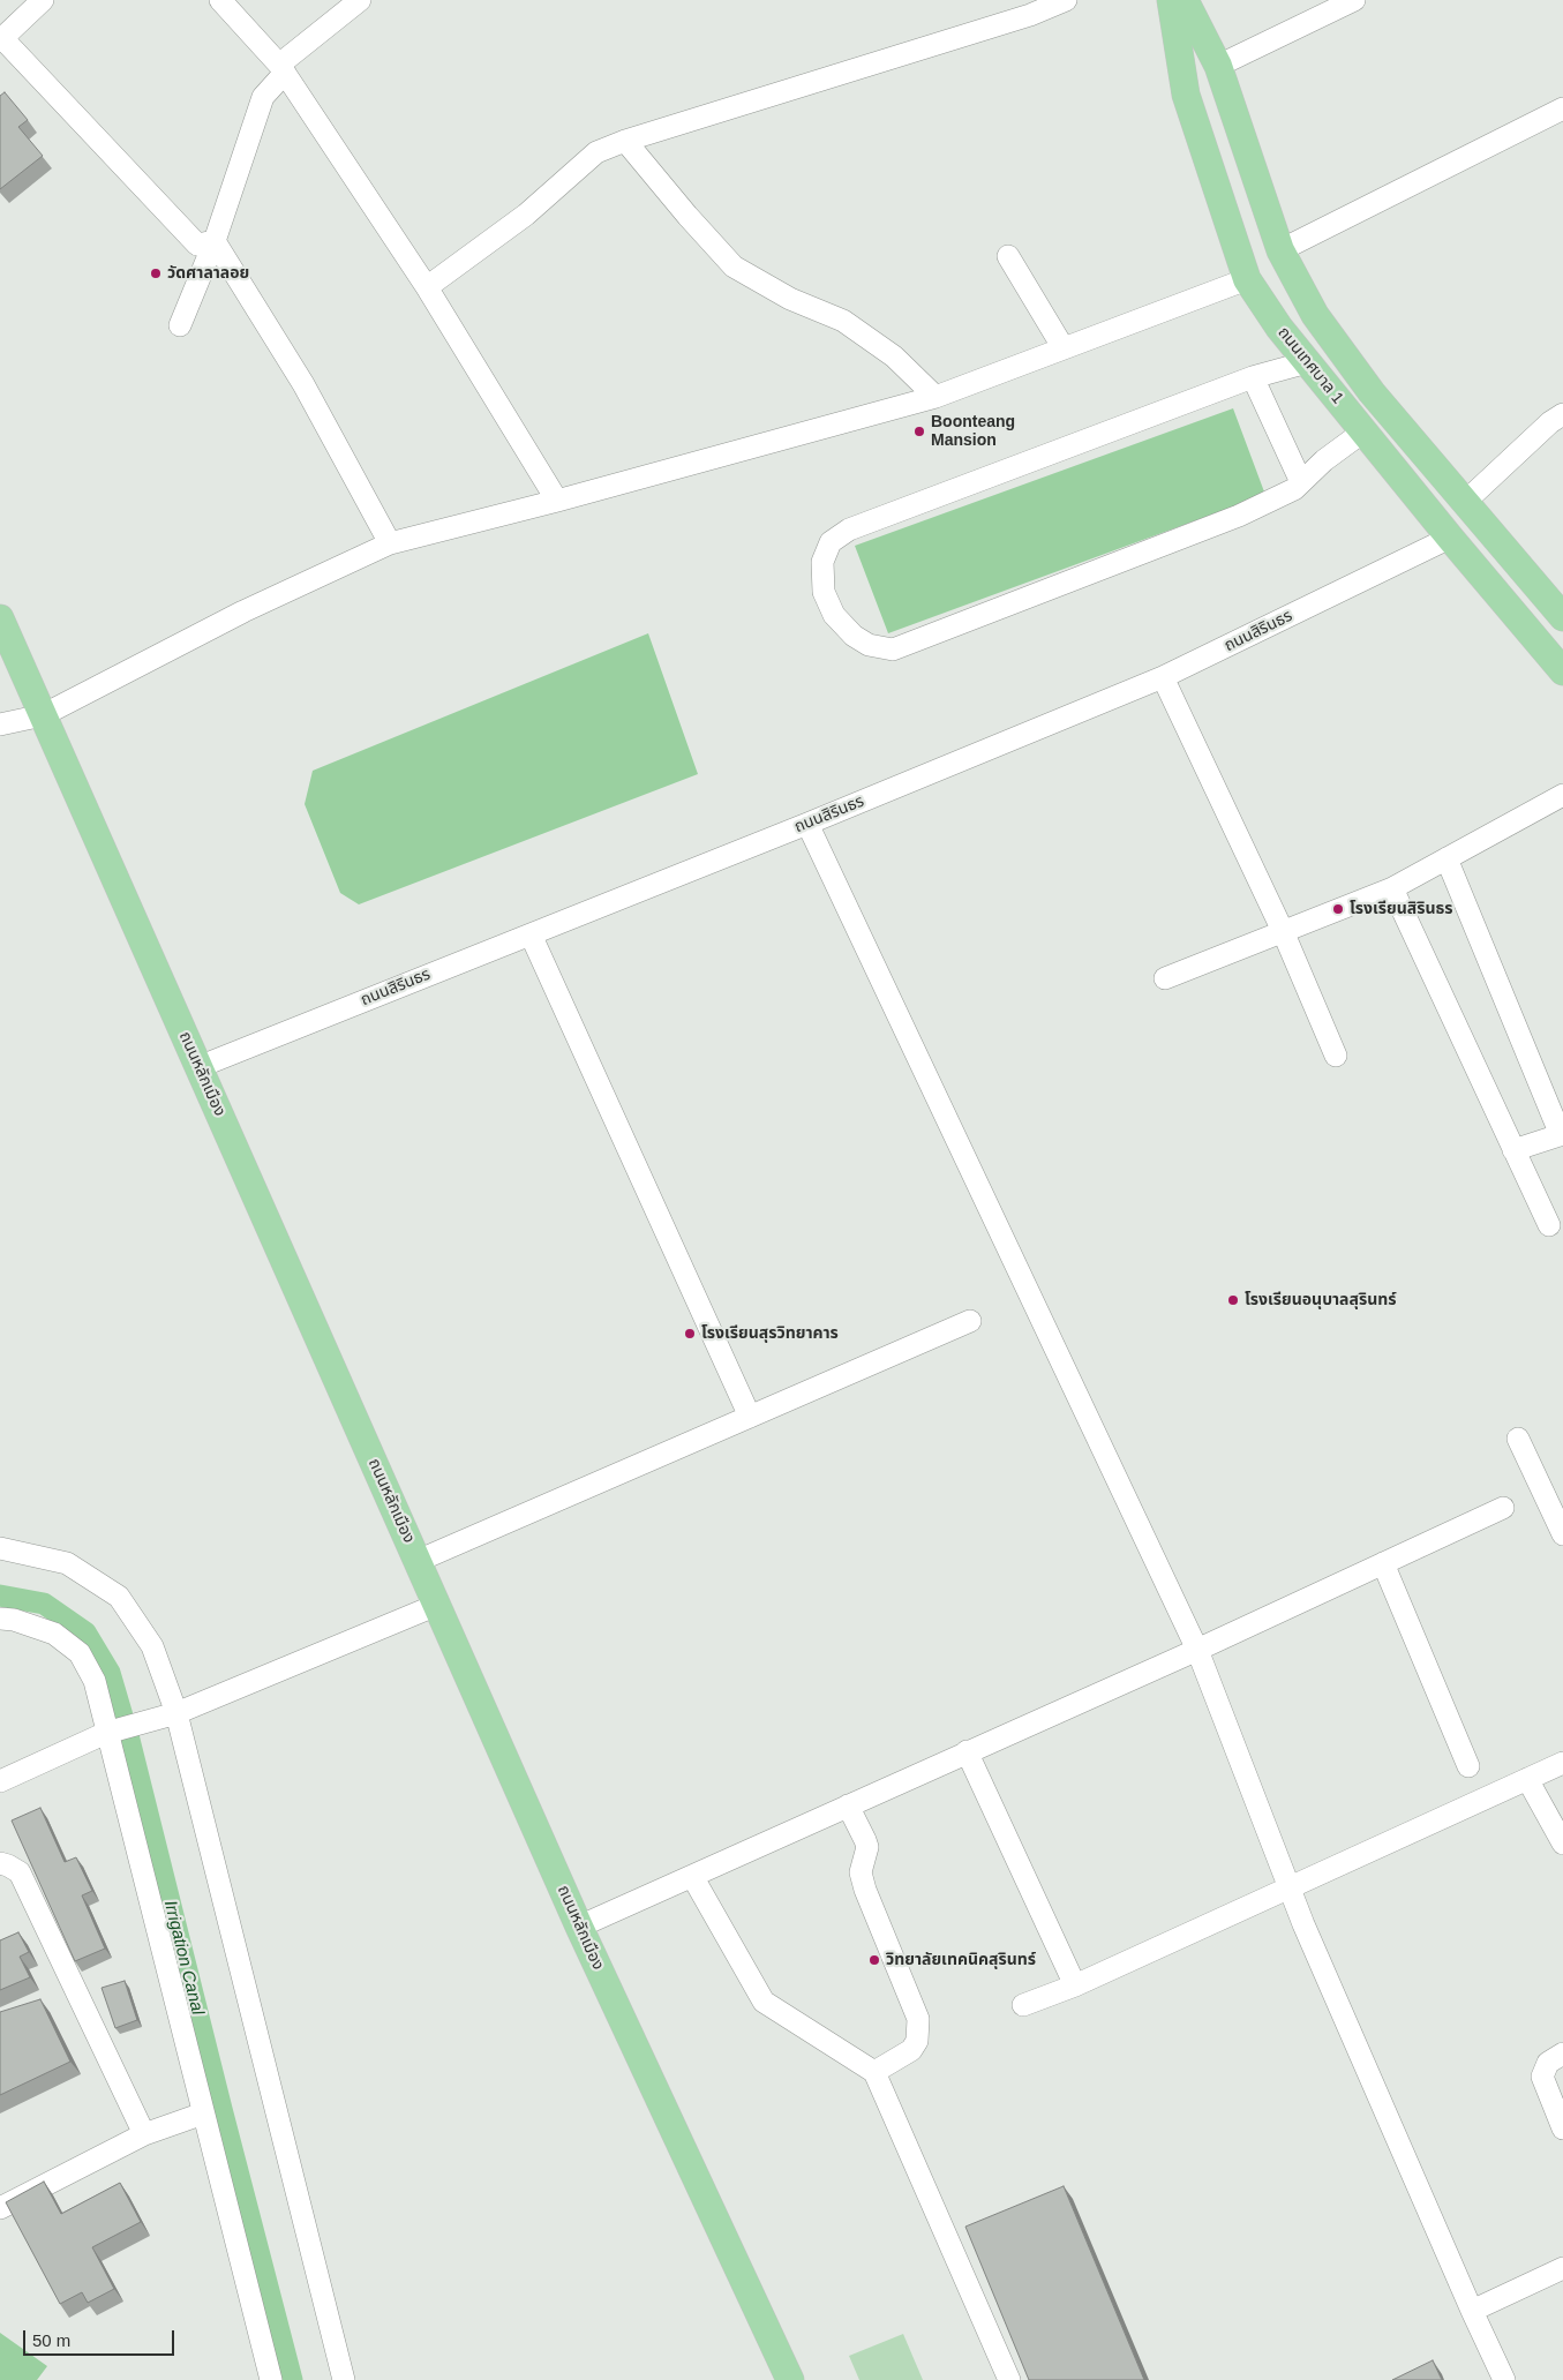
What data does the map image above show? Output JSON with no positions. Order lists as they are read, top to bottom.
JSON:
{
  "streets": {
    "main road": ["ถนนเทศบาล 1", "ถนนหลักเมือง"],
    "street": ["ถนนสิรินธร"]
  },
  "crossings": [
    ["ถนนเทศบาล 1", "ถนนสิรินธร"],
    ["ถนนสิรินธร", "ถนนหลักเมือง"]
  ],
  "water": ["Irrigation Canal"],
  "places": [
    "วัดศาลาลอย",
    "Boonteang Mansion",
    "โรงเรียนสิรินธร",
    "โรงเรียนอนุบาลสุรินทร์",
    "โรงเรียนสุรวิทยาคาร",
    "วิทยาลัยเทคนิคสุรินทร์"
  ],
  "scale_bar": "50 m"
}
